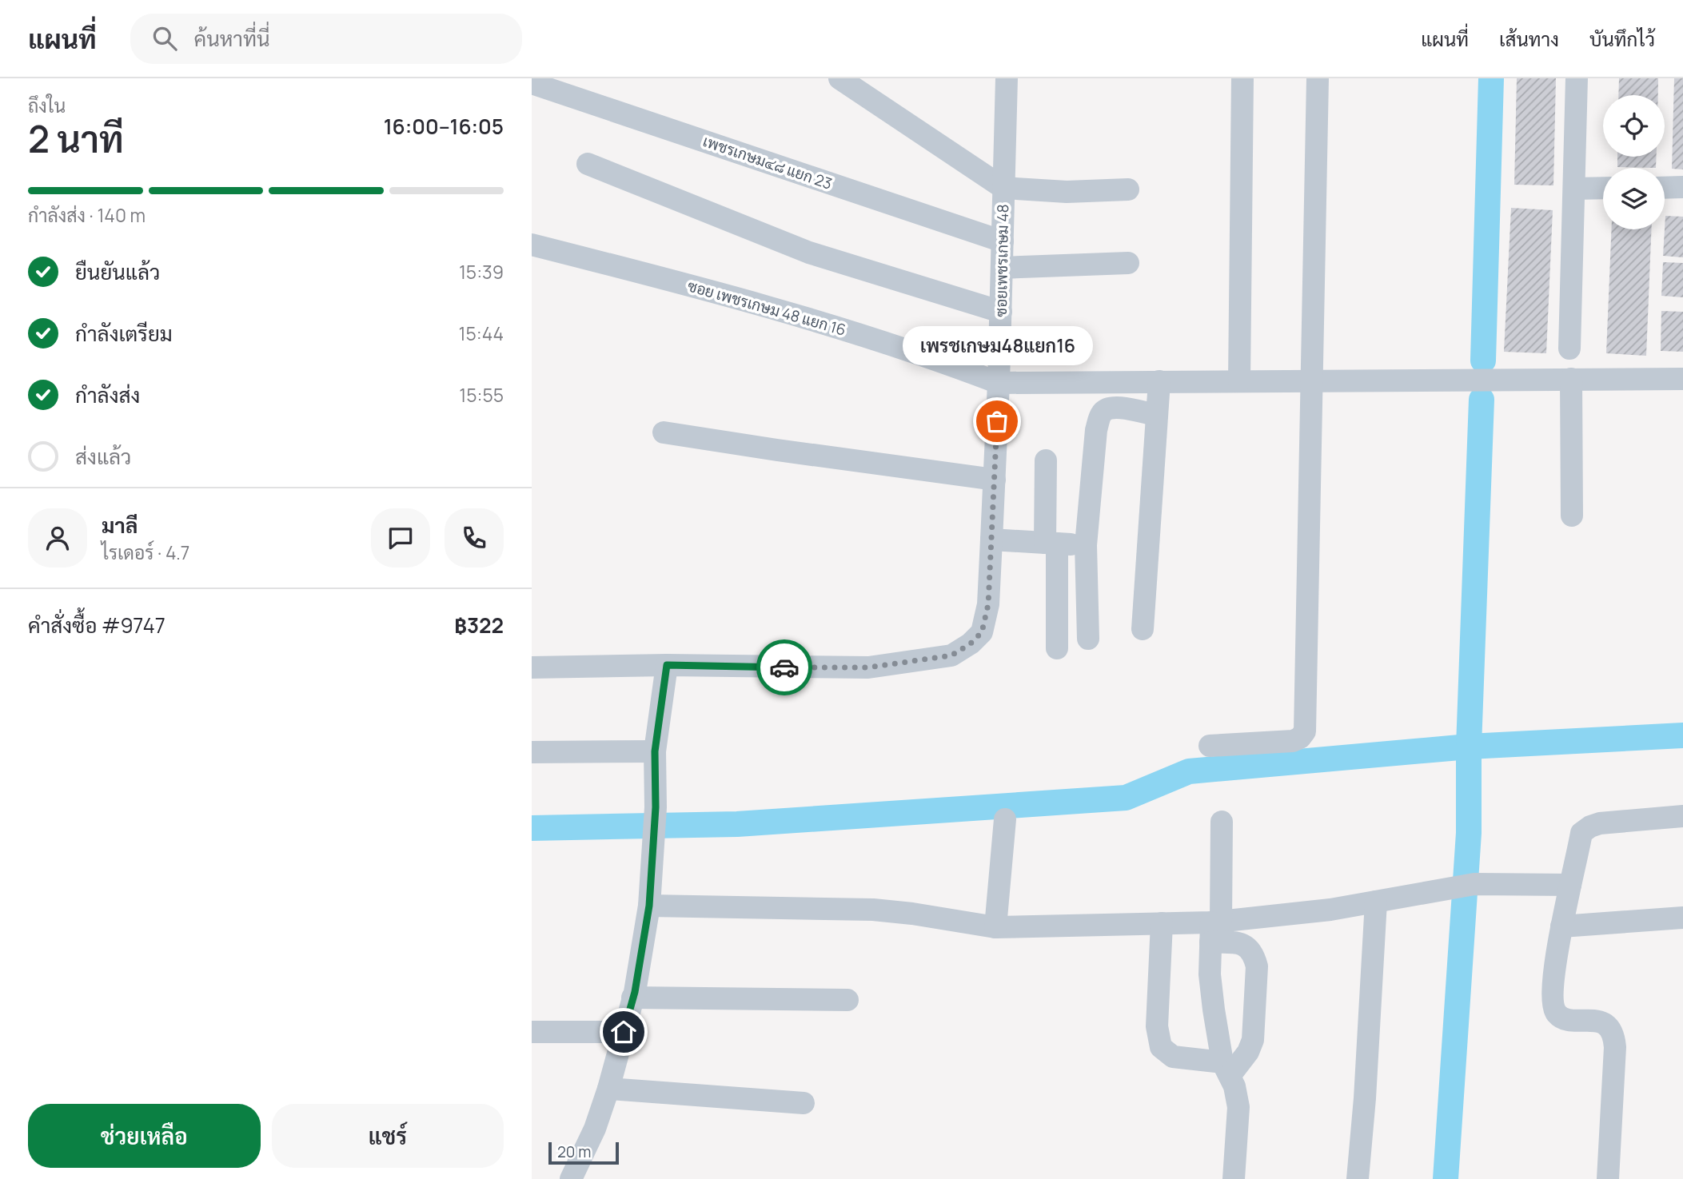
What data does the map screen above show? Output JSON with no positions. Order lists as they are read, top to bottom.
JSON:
{
  "streets": {
    "street": ["เพชรเกษม๔๘ แยก 23", "ซอยเพชรเกษม 48", "ซอย เพชรเกษม 48 แยก 16"]
  },
  "crossings": [
    ["เพชรเกษม๔๘ แยก 23", "ซอยเพชรเกษม 48"],
    ["ซอยเพชรเกษม 48", "ซอย เพชรเกษม 48 แยก 16"]
  ],
  "places": ["เพรชเกษม48แยก16"],
  "scale_bar": "20 m",
  "page": {
    "header": "แผนที่",
    "search": "ค้นหาที่นี่",
    "nav": ["แผนที่", "เส้นทาง", "บันทึกไว้"],
    "heading": ["2 นาที", "ถึงใน", "16:00–16:05"],
    "panel": [
      "มาลี",
      "ไรเดอร์ · 4.7",
      "คำสั่งซื้อ #9747",
      "฿322"
    ],
    "bar": "กำลังส่ง · 140 m",
    "list": [
      ["ยืนยันแล้ว", "15:39"],
      ["กำลังเตรียม", "15:44"],
      ["กำลังส่ง", "15:55"],
      "ส่งแล้ว"
    ],
    "bubble": "เพรชเกษม48แยก16",
    "buttons": ["ช่วยเหลือ", "แชร์"],
    "scale": "20 m"
  }
}
